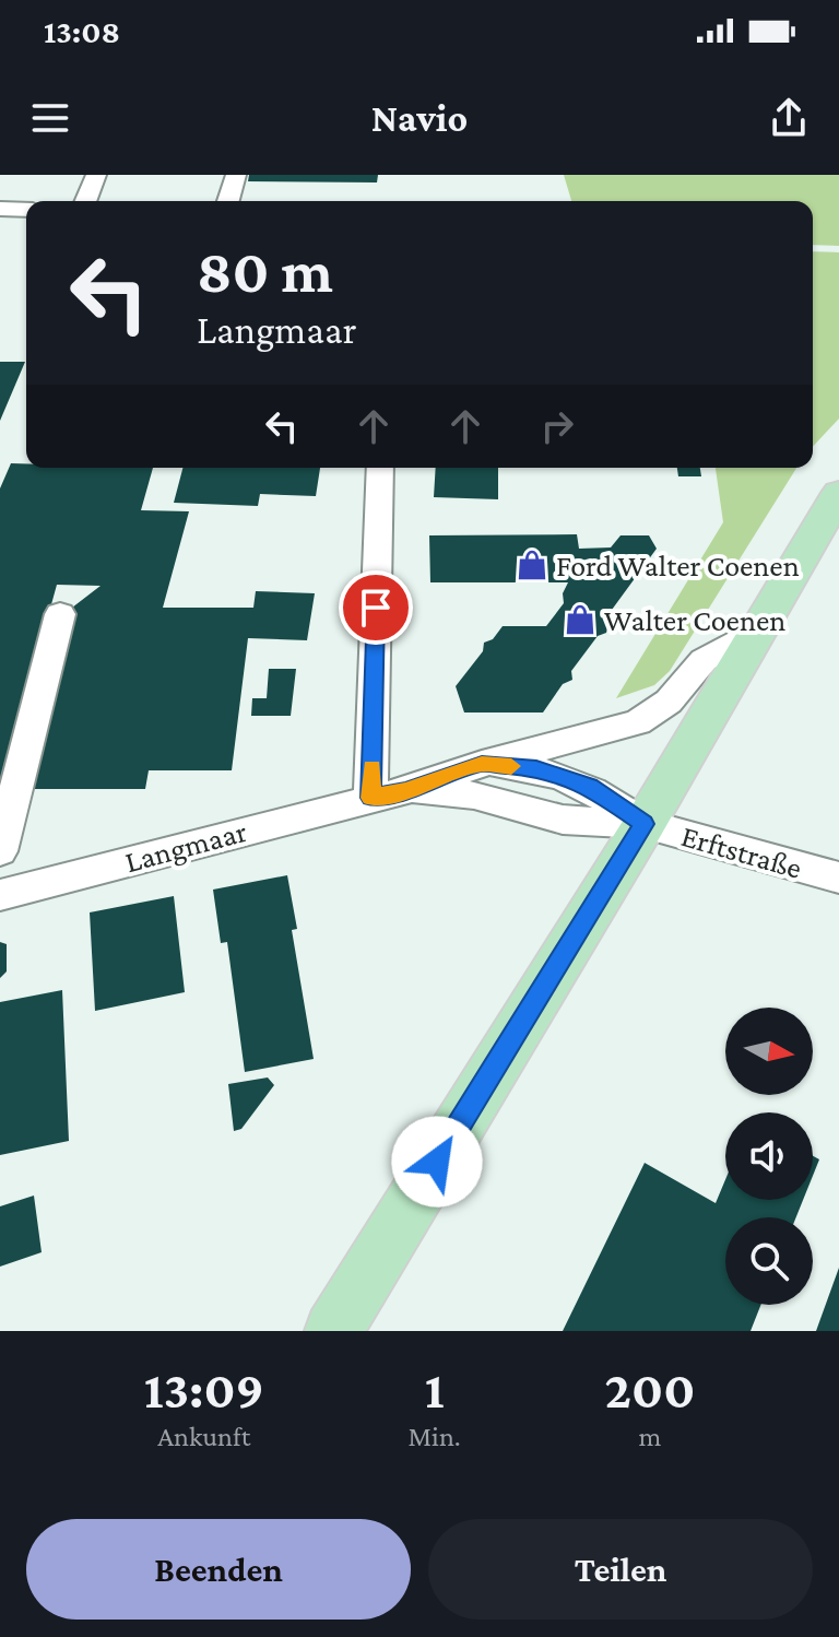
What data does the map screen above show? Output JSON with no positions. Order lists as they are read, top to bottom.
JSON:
{
  "streets": {
    "street": ["Langmaar", "Erftstraße"]
  },
  "crossings": [
    ["Langmaar", "Erftstraße"]
  ],
  "places": {
    "shop": ["Ford Walter Coenen", "Walter Coenen"]
  },
  "north": "right",
  "page": {
    "status": "13:08",
    "header": "Navio",
    "turn": ["80 m", "Langmaar"],
    "eta": [
      "13:09",
      "Ankunft",
      "1",
      "Min.",
      "200",
      "m"
    ],
    "buttons": ["Beenden", "Teilen"]
  }
}
